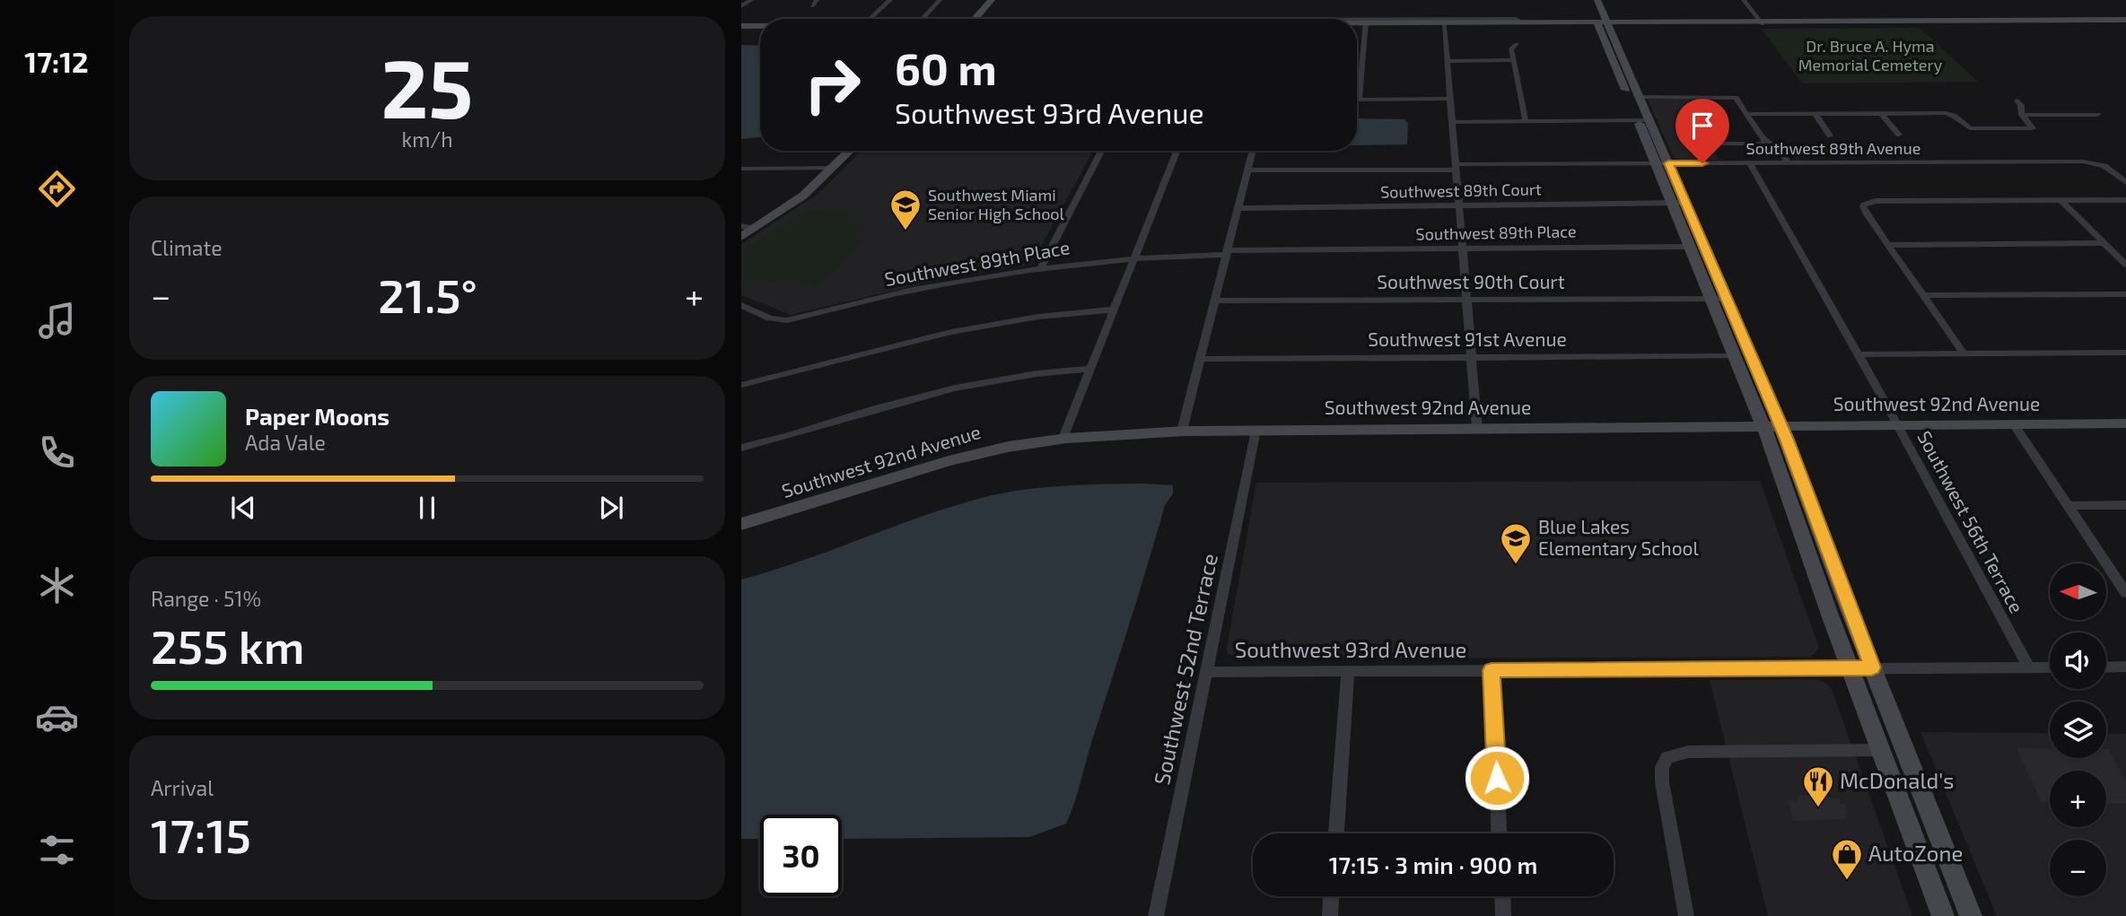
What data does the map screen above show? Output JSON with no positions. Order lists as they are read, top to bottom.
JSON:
{
  "streets": {
    "main road": ["Southwest 92nd Avenue"],
    "street": [
      "Southwest 89th Avenue",
      "Southwest 89th Court",
      "Southwest 89th Place",
      "Southwest 90th Court",
      "Southwest 91st Avenue",
      "Southwest 56th Terrace",
      "Southwest 93rd Avenue",
      "Southwest 52nd Terrace"
    ]
  },
  "crossings": [
    ["Southwest 89th Avenue", "Southwest 56th Terrace"],
    ["Southwest 92nd Avenue", "Southwest 56th Terrace"],
    ["Southwest 92nd Avenue", "Southwest 52nd Terrace"],
    ["Southwest 56th Terrace", "Southwest 93rd Avenue"],
    ["Southwest 93rd Avenue", "Southwest 52nd Terrace"]
  ],
  "parks": ["Dr. Bruce A. Hyma Memorial Cemetery"],
  "places": {
    "school or university": ["Southwest Miami Senior High School", "Blue Lakes Elementary School"],
    "restaurant": ["McDonald's"],
    "shop": ["AutoZone"]
  },
  "north": "left",
  "page": {
    "tabs": "17:12",
    "tile": [
      ["25", "km/h"],
      "Climate",
      ["Range · 51%", "255 km"],
      ["Arrival", "17:15"]
    ],
    "turn": ["60 m", "Southwest 93rd Avenue"],
    "heat": ["−", "21.5°", "+"],
    "song": ["Paper Moons", "Ada Vale"],
    "map_buttons": ["+", "−"],
    "limit": "30",
    "trip": "17:15 · 3 min · 900 m"
  }
}
